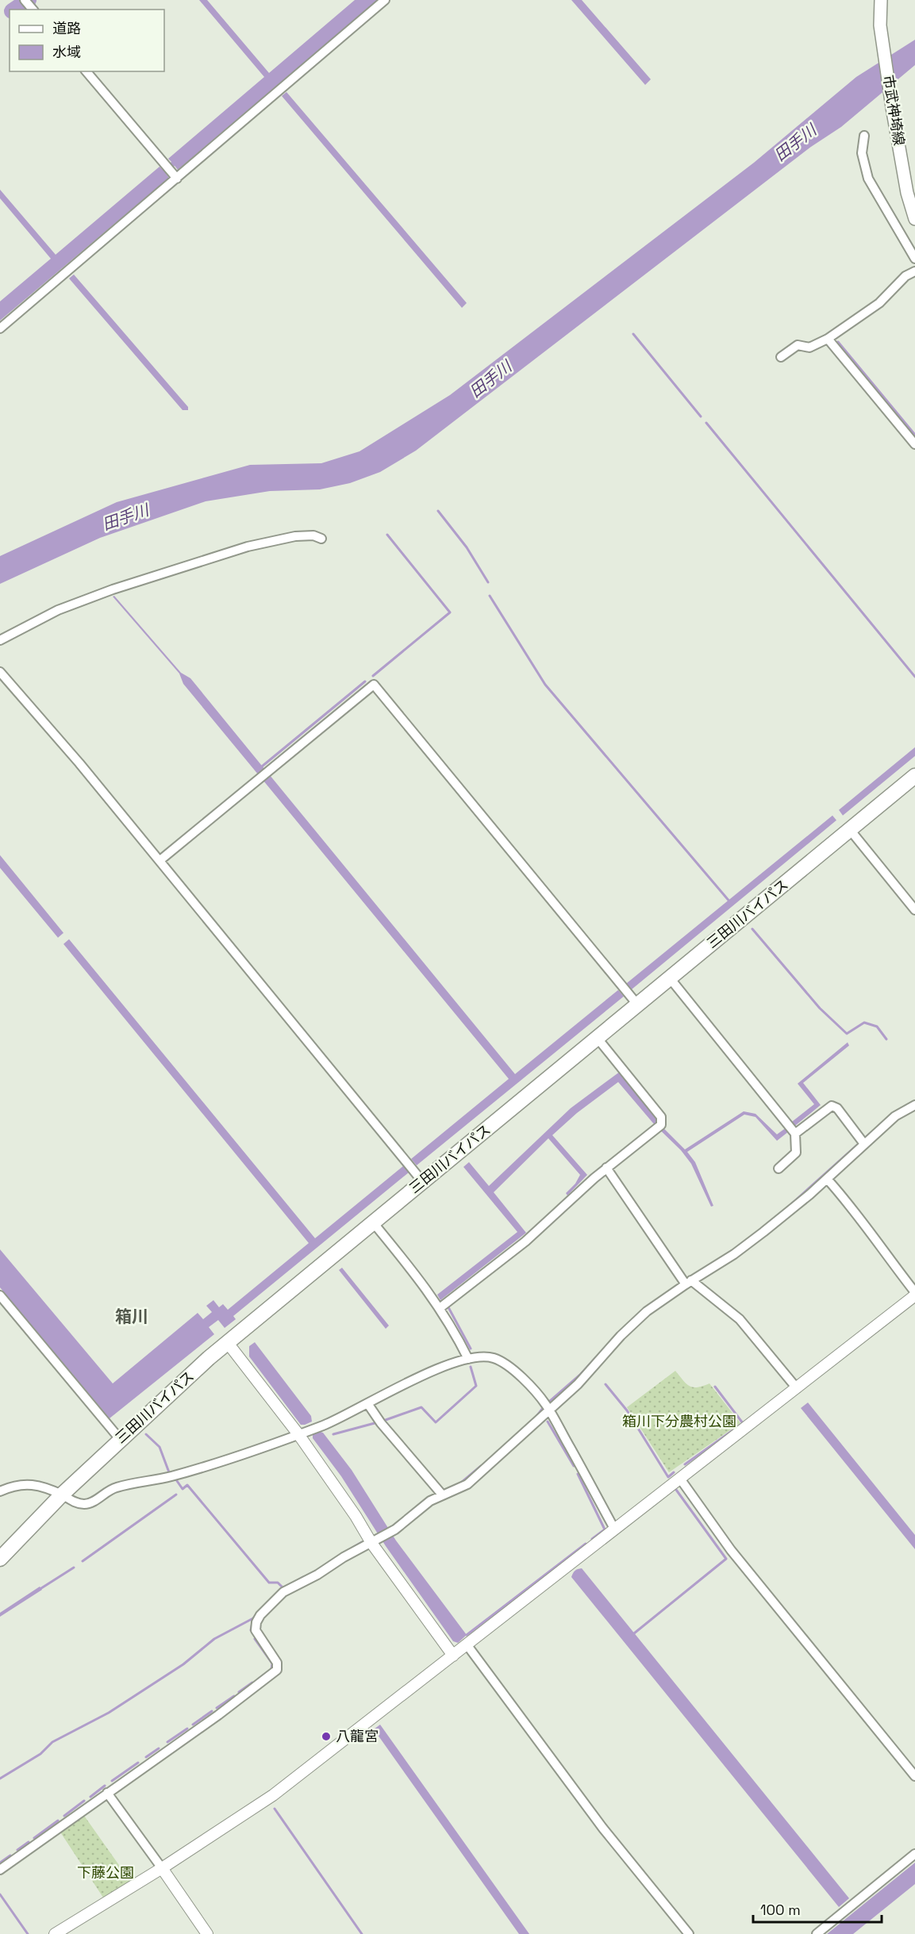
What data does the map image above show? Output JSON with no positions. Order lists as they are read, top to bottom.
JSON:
{
  "streets": {
    "highway": ["三田川バイパス"],
    "main road": ["市武神埼線"]
  },
  "districts": ["箱川"],
  "water": ["田手川"],
  "parks": ["箱川下分農村公園", "下藤公園"],
  "places": ["八龍宮"],
  "legend": ["道路", "水域"],
  "scale_bar": "100 m"
}
